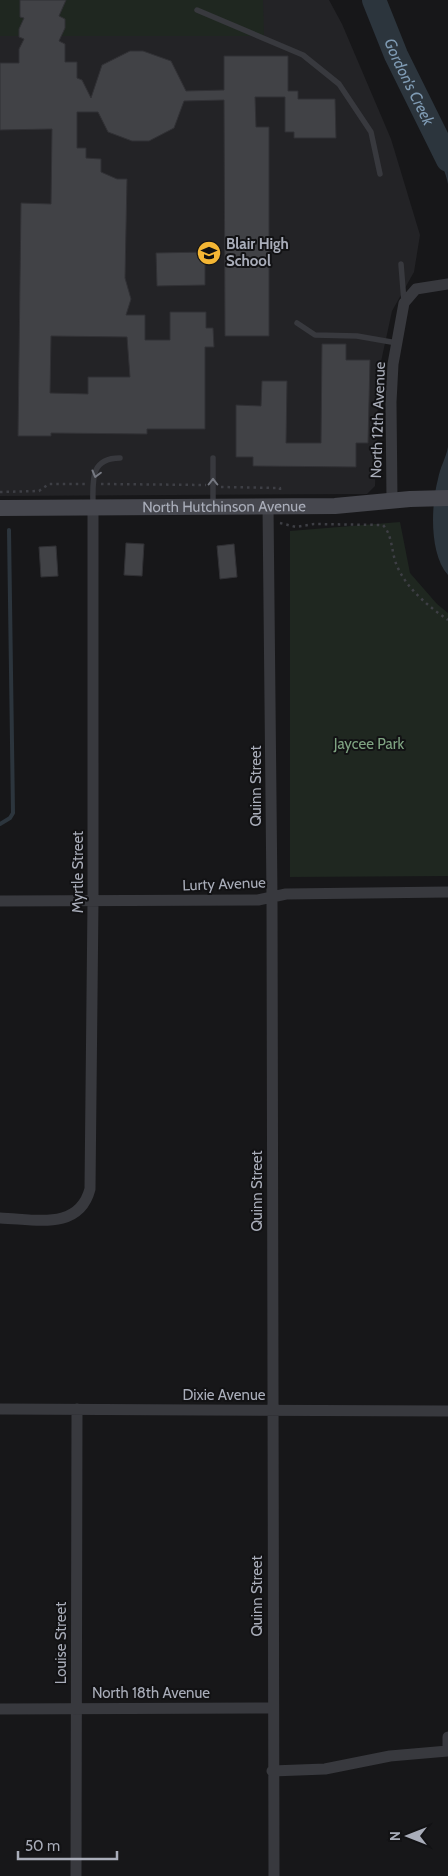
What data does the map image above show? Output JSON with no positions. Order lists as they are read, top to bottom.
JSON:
{
  "streets": {
    "main road": ["North Hutchinson Avenue"],
    "street": [
      "North 12th Avenue",
      "Quinn Street",
      "Myrtle Street",
      "Lurty Avenue",
      "Dixie Avenue",
      "Louise Street",
      "North 18th Avenue"
    ]
  },
  "crossings": [
    ["North 12th Avenue", "North Hutchinson Avenue"],
    ["North Hutchinson Avenue", "Quinn Street"],
    ["North Hutchinson Avenue", "Myrtle Street"],
    ["Quinn Street", "Lurty Avenue"],
    ["Quinn Street", "Dixie Avenue"],
    ["Quinn Street", "North 18th Avenue"],
    ["Myrtle Street", "Lurty Avenue"],
    ["Dixie Avenue", "Louise Street"],
    ["Louise Street", "North 18th Avenue"]
  ],
  "water": ["Gordon's Creek"],
  "parks": ["Jaycee Park"],
  "places": {
    "school or university": ["Blair High School"]
  },
  "scale_bar": "50 m",
  "north": "left"
}
